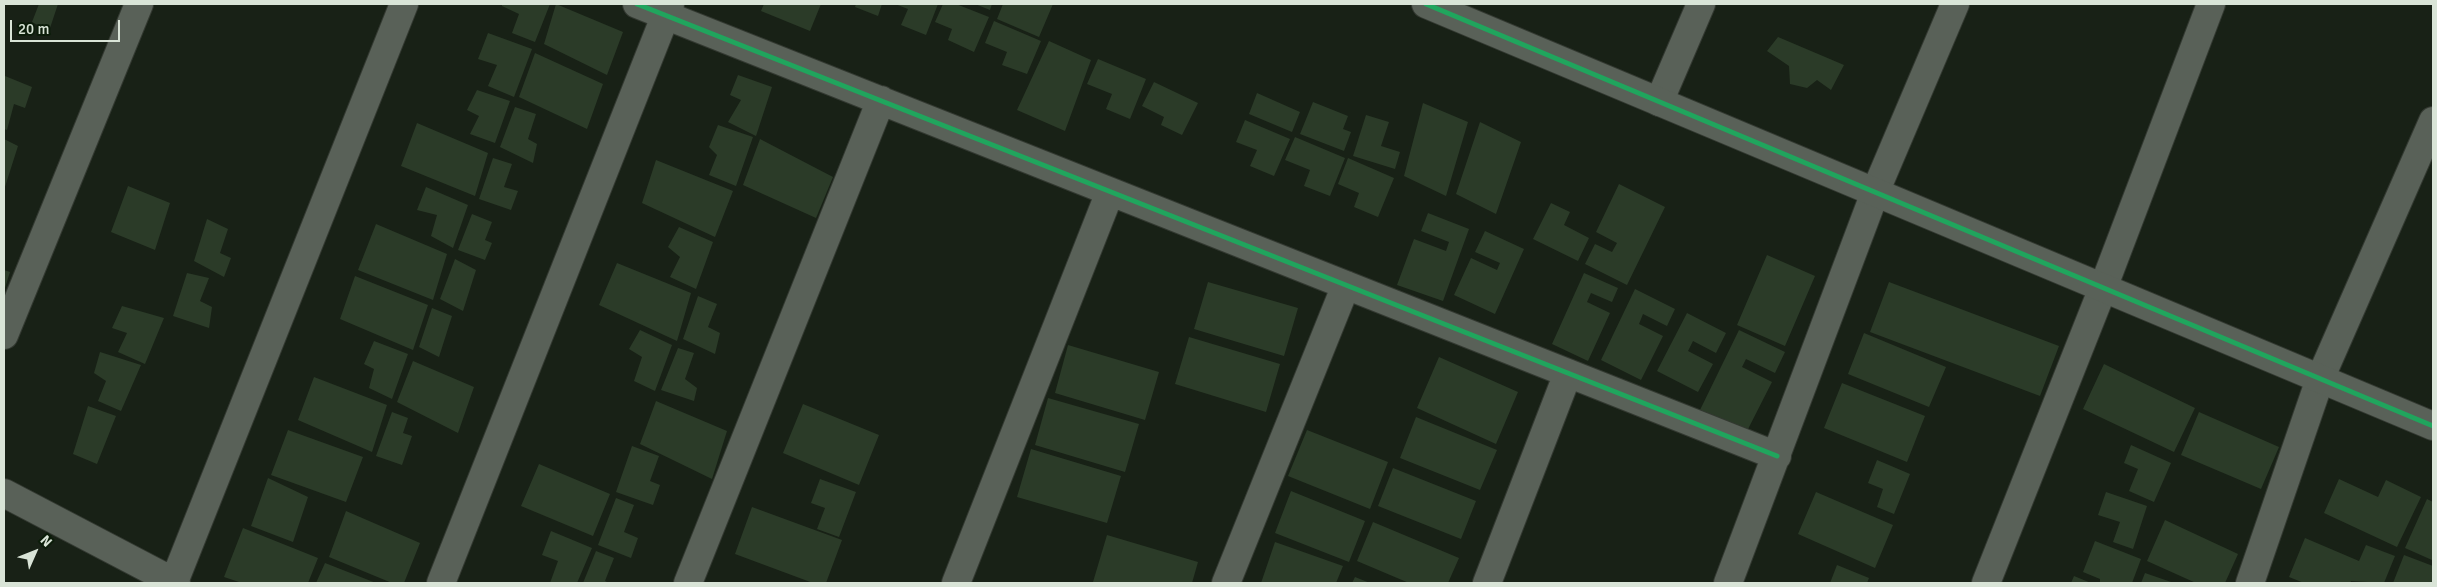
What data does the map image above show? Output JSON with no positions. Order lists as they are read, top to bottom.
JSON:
{
  "scale_bar": "20 m",
  "north": "top right"
}
